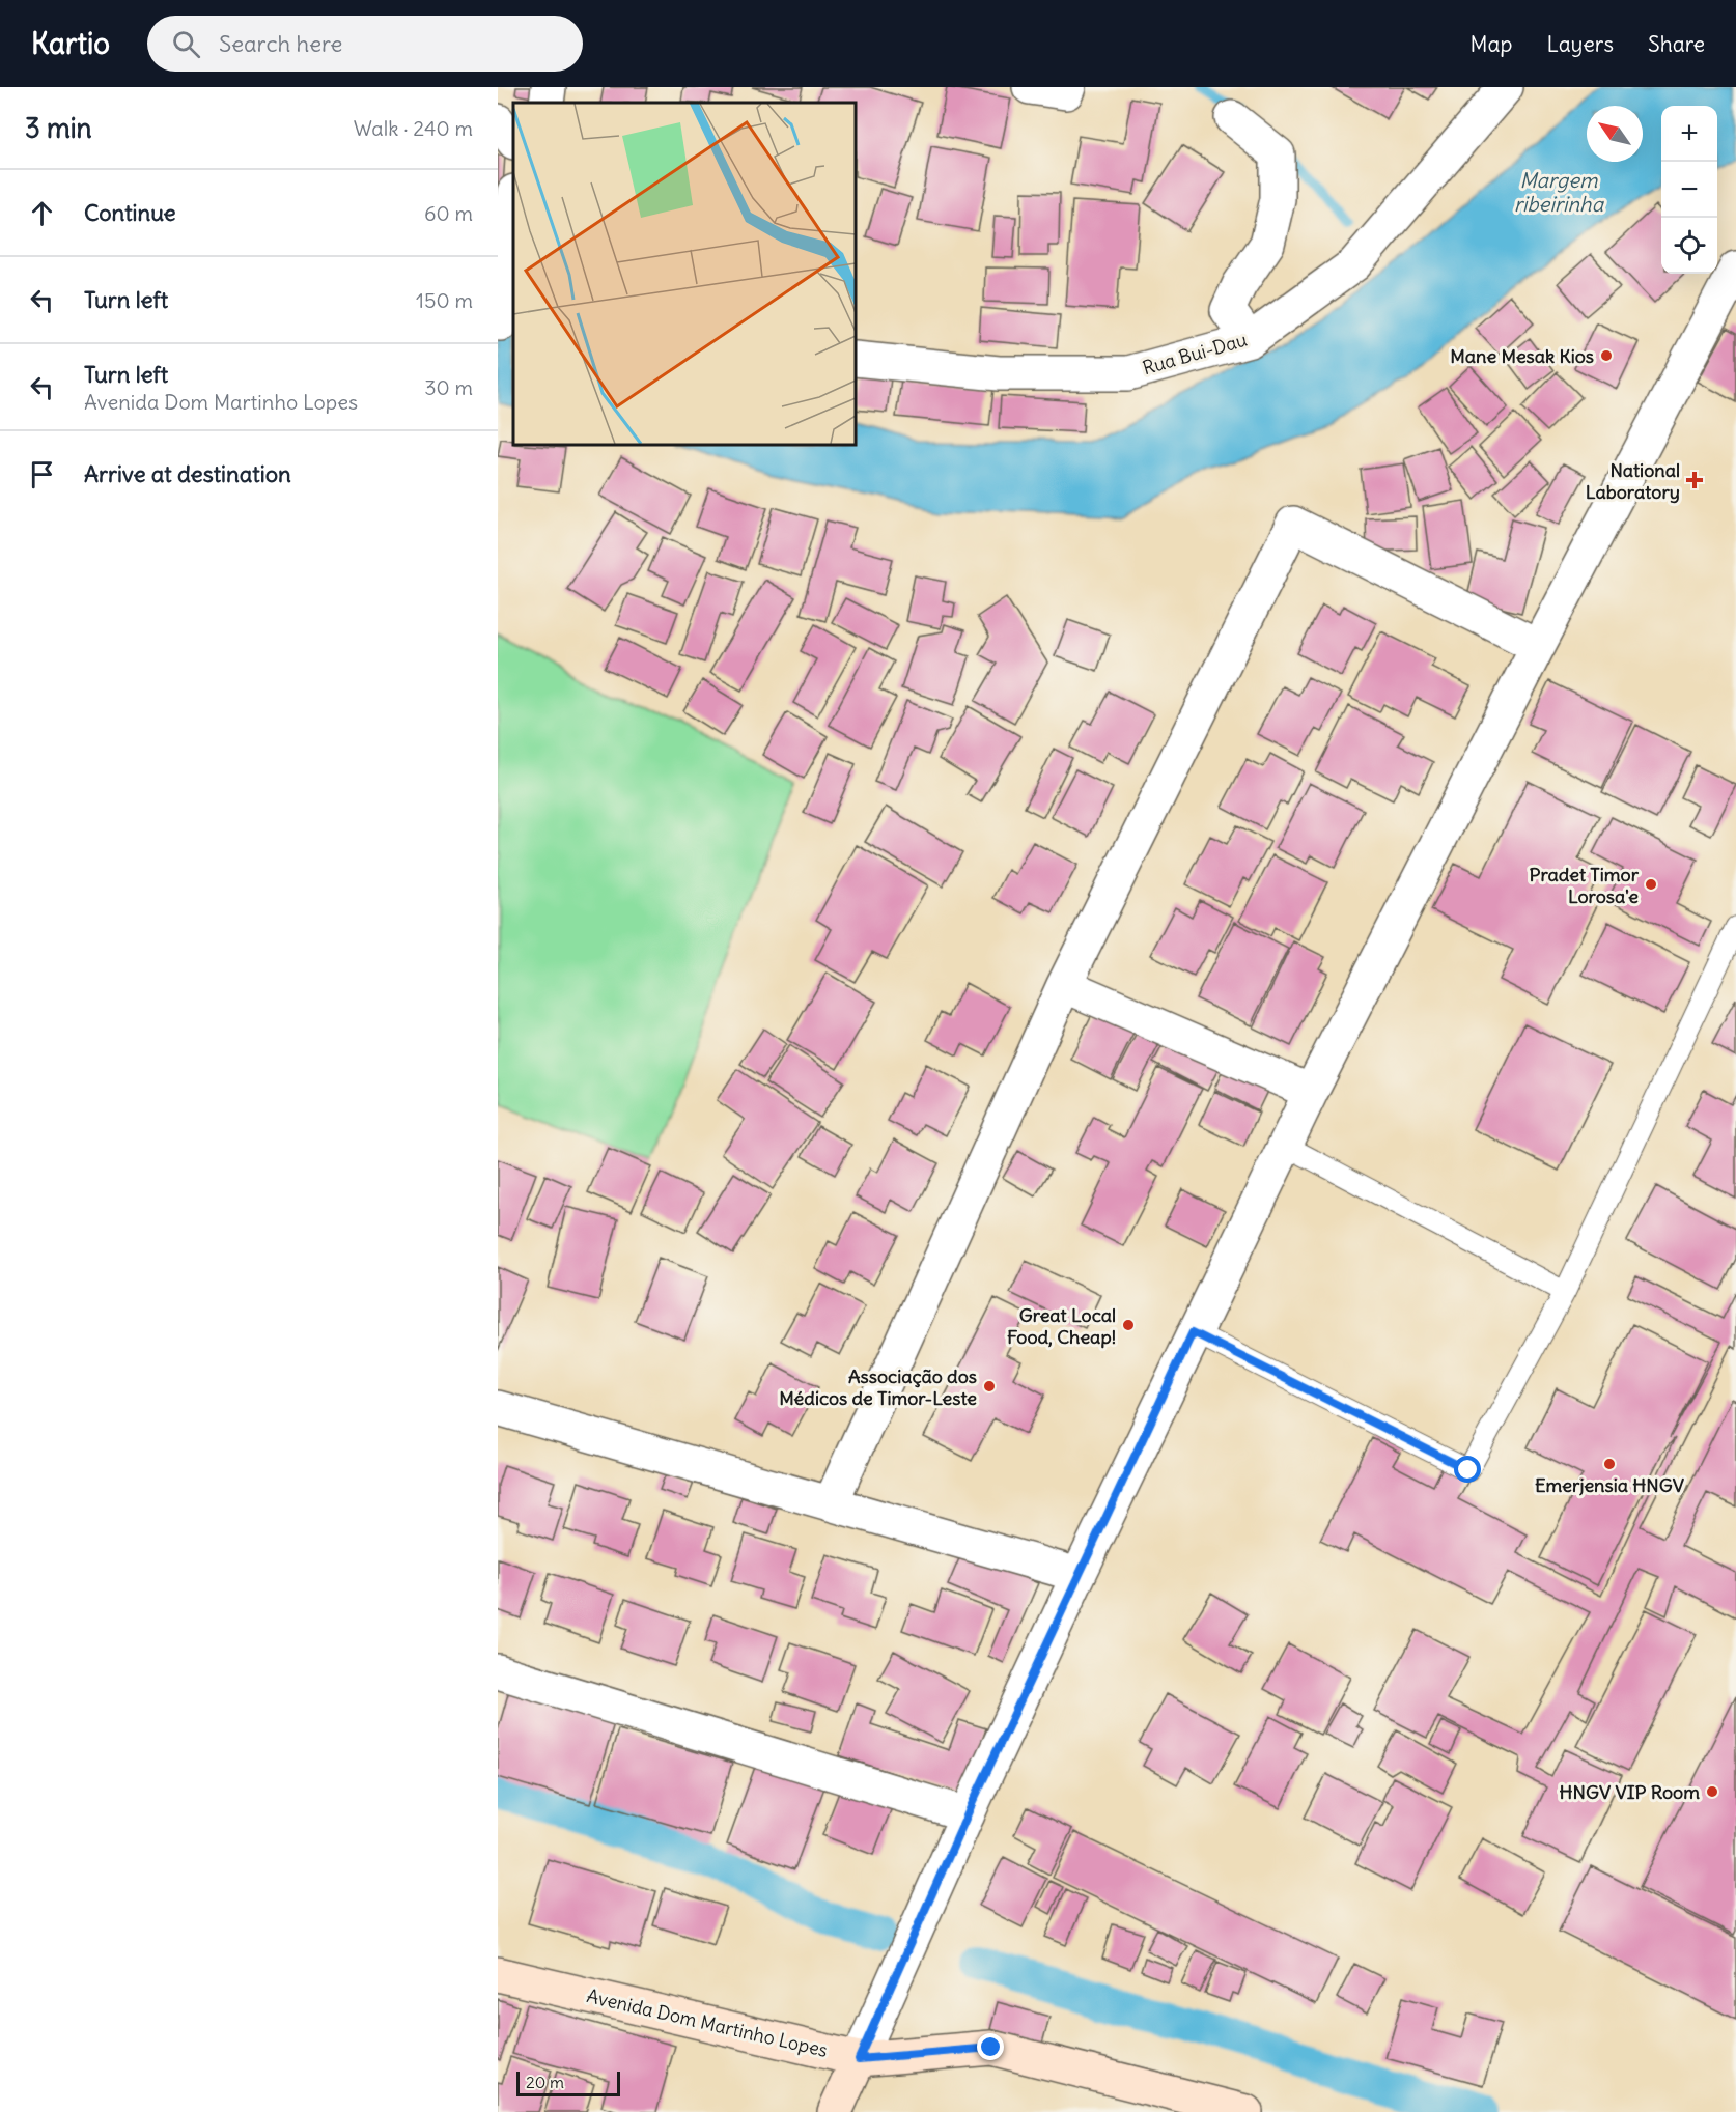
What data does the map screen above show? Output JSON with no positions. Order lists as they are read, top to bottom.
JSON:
{
  "streets": {
    "main road": ["Avenida Dom Martinho Lopes"],
    "street": ["Rua Bui-Dau"]
  },
  "water": ["Margem ribeirinha"],
  "places": {
    "other": [
      "Mane Mesak Kios",
      "Pradet Timor Lorosa'e",
      "Great Local Food, Cheap!",
      "Associação dos Médicos de Timor-Leste",
      "Emerjensia HNGV",
      "HNGV VIP Room"
    ],
    "health": ["National Laboratory"]
  },
  "scale_bar": "20 m",
  "north": "top left",
  "page": {
    "header": "Kartio",
    "search": "Search here",
    "nav": ["Map", "Layers", "Share"],
    "heading": ["3 min", "Walk · 240 m"],
    "map_buttons": ["+", "−"],
    "list": [
      ["Continue", "60 m"],
      ["Turn left", "150 m"],
      ["Turn left", "Avenida Dom Martinho Lopes", "30 m"],
      "Arrive at destination"
    ],
    "scale": "20 m"
  }
}
